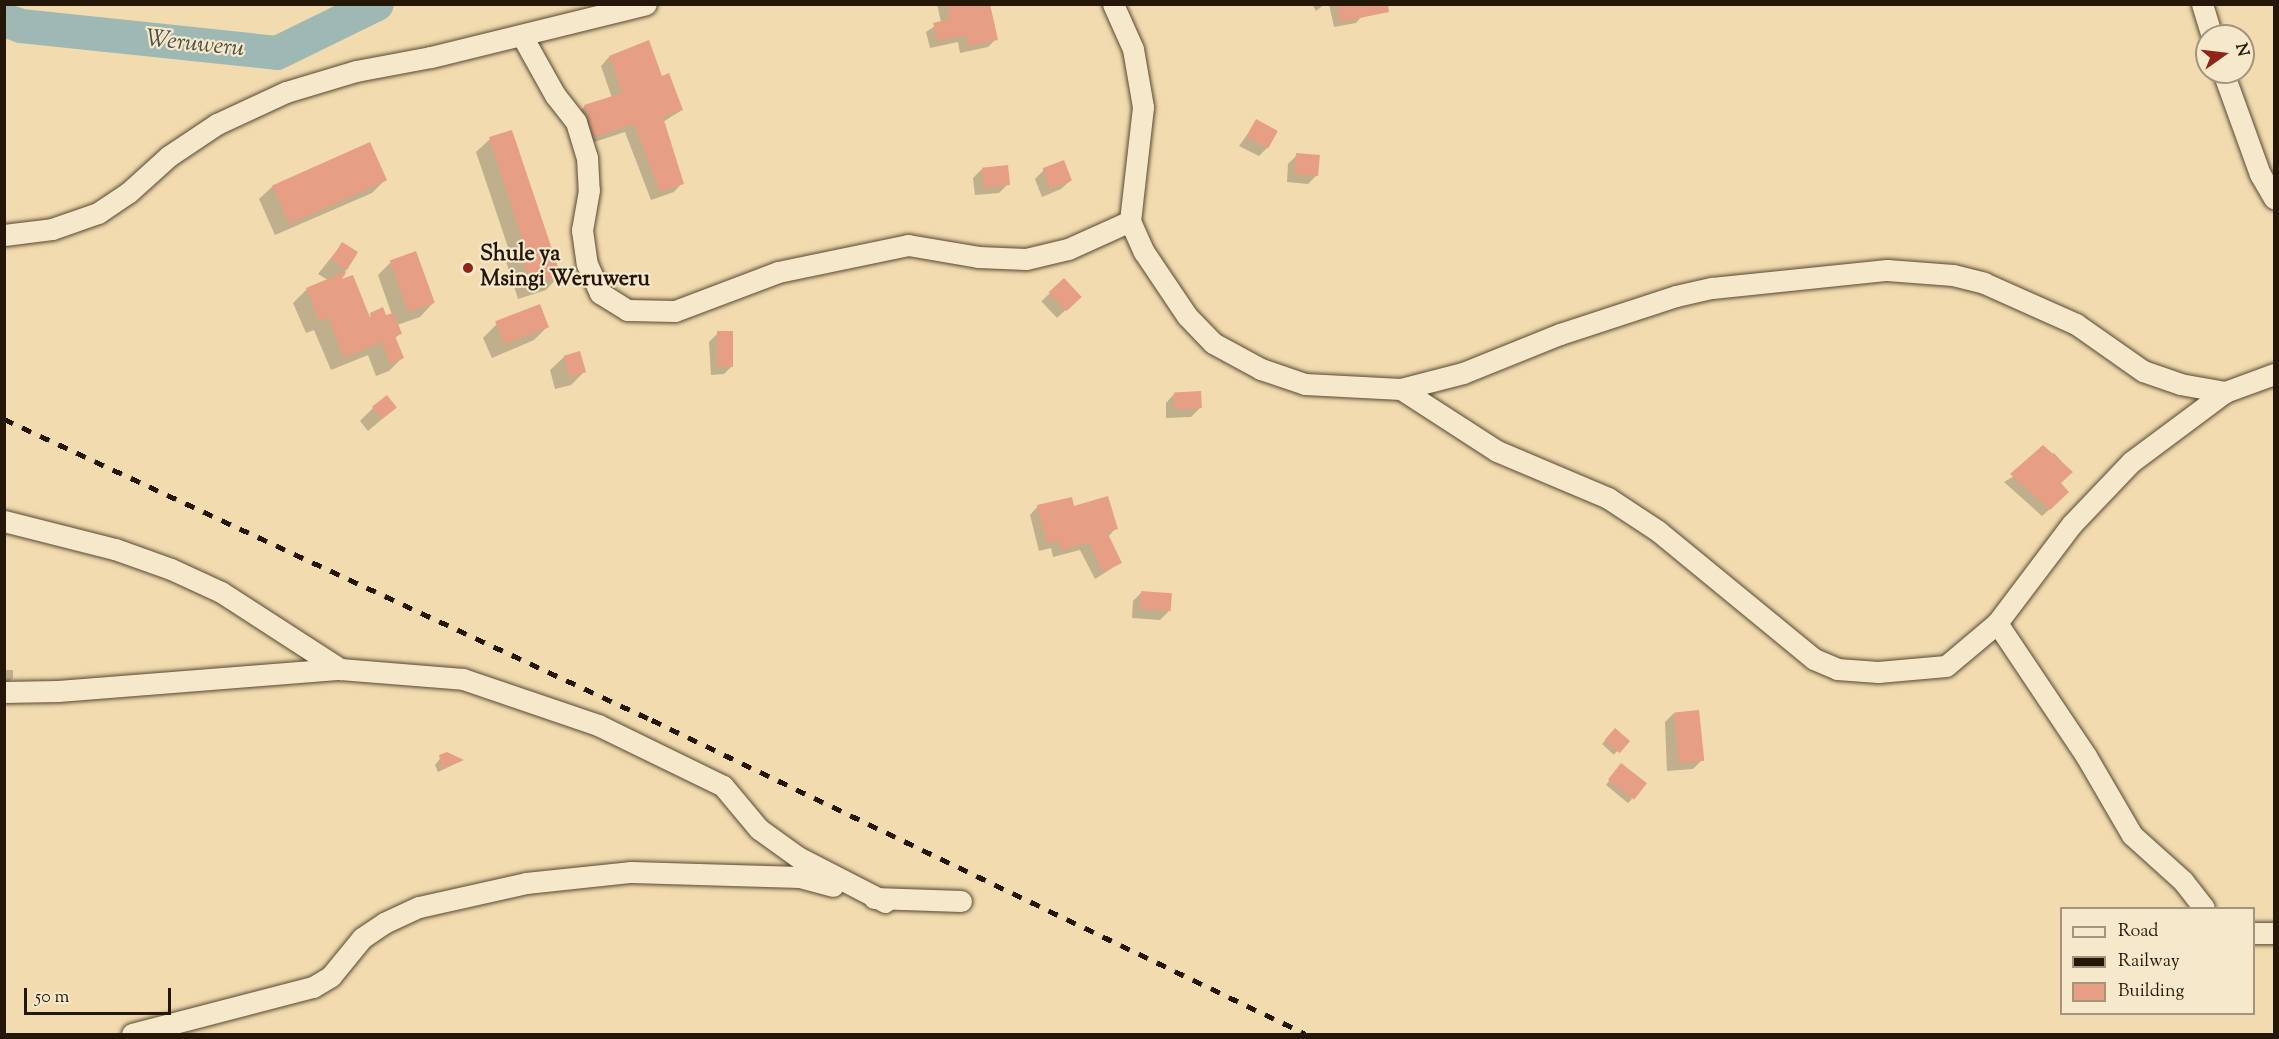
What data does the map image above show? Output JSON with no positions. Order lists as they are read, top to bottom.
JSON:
{
  "water": ["Weruweru"],
  "places": ["Shule ya Msingi Weruweru"],
  "legend": ["Road", "Railway", "Building"],
  "scale_bar": "50 m",
  "north": "right"
}
